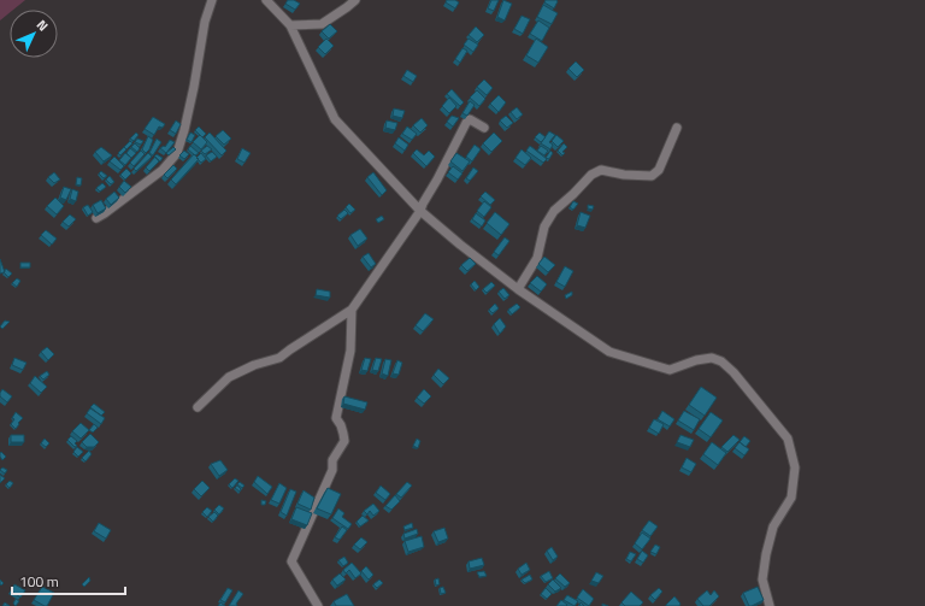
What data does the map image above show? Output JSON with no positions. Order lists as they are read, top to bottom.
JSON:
{
  "scale_bar": "100 m",
  "north": "top right"
}
